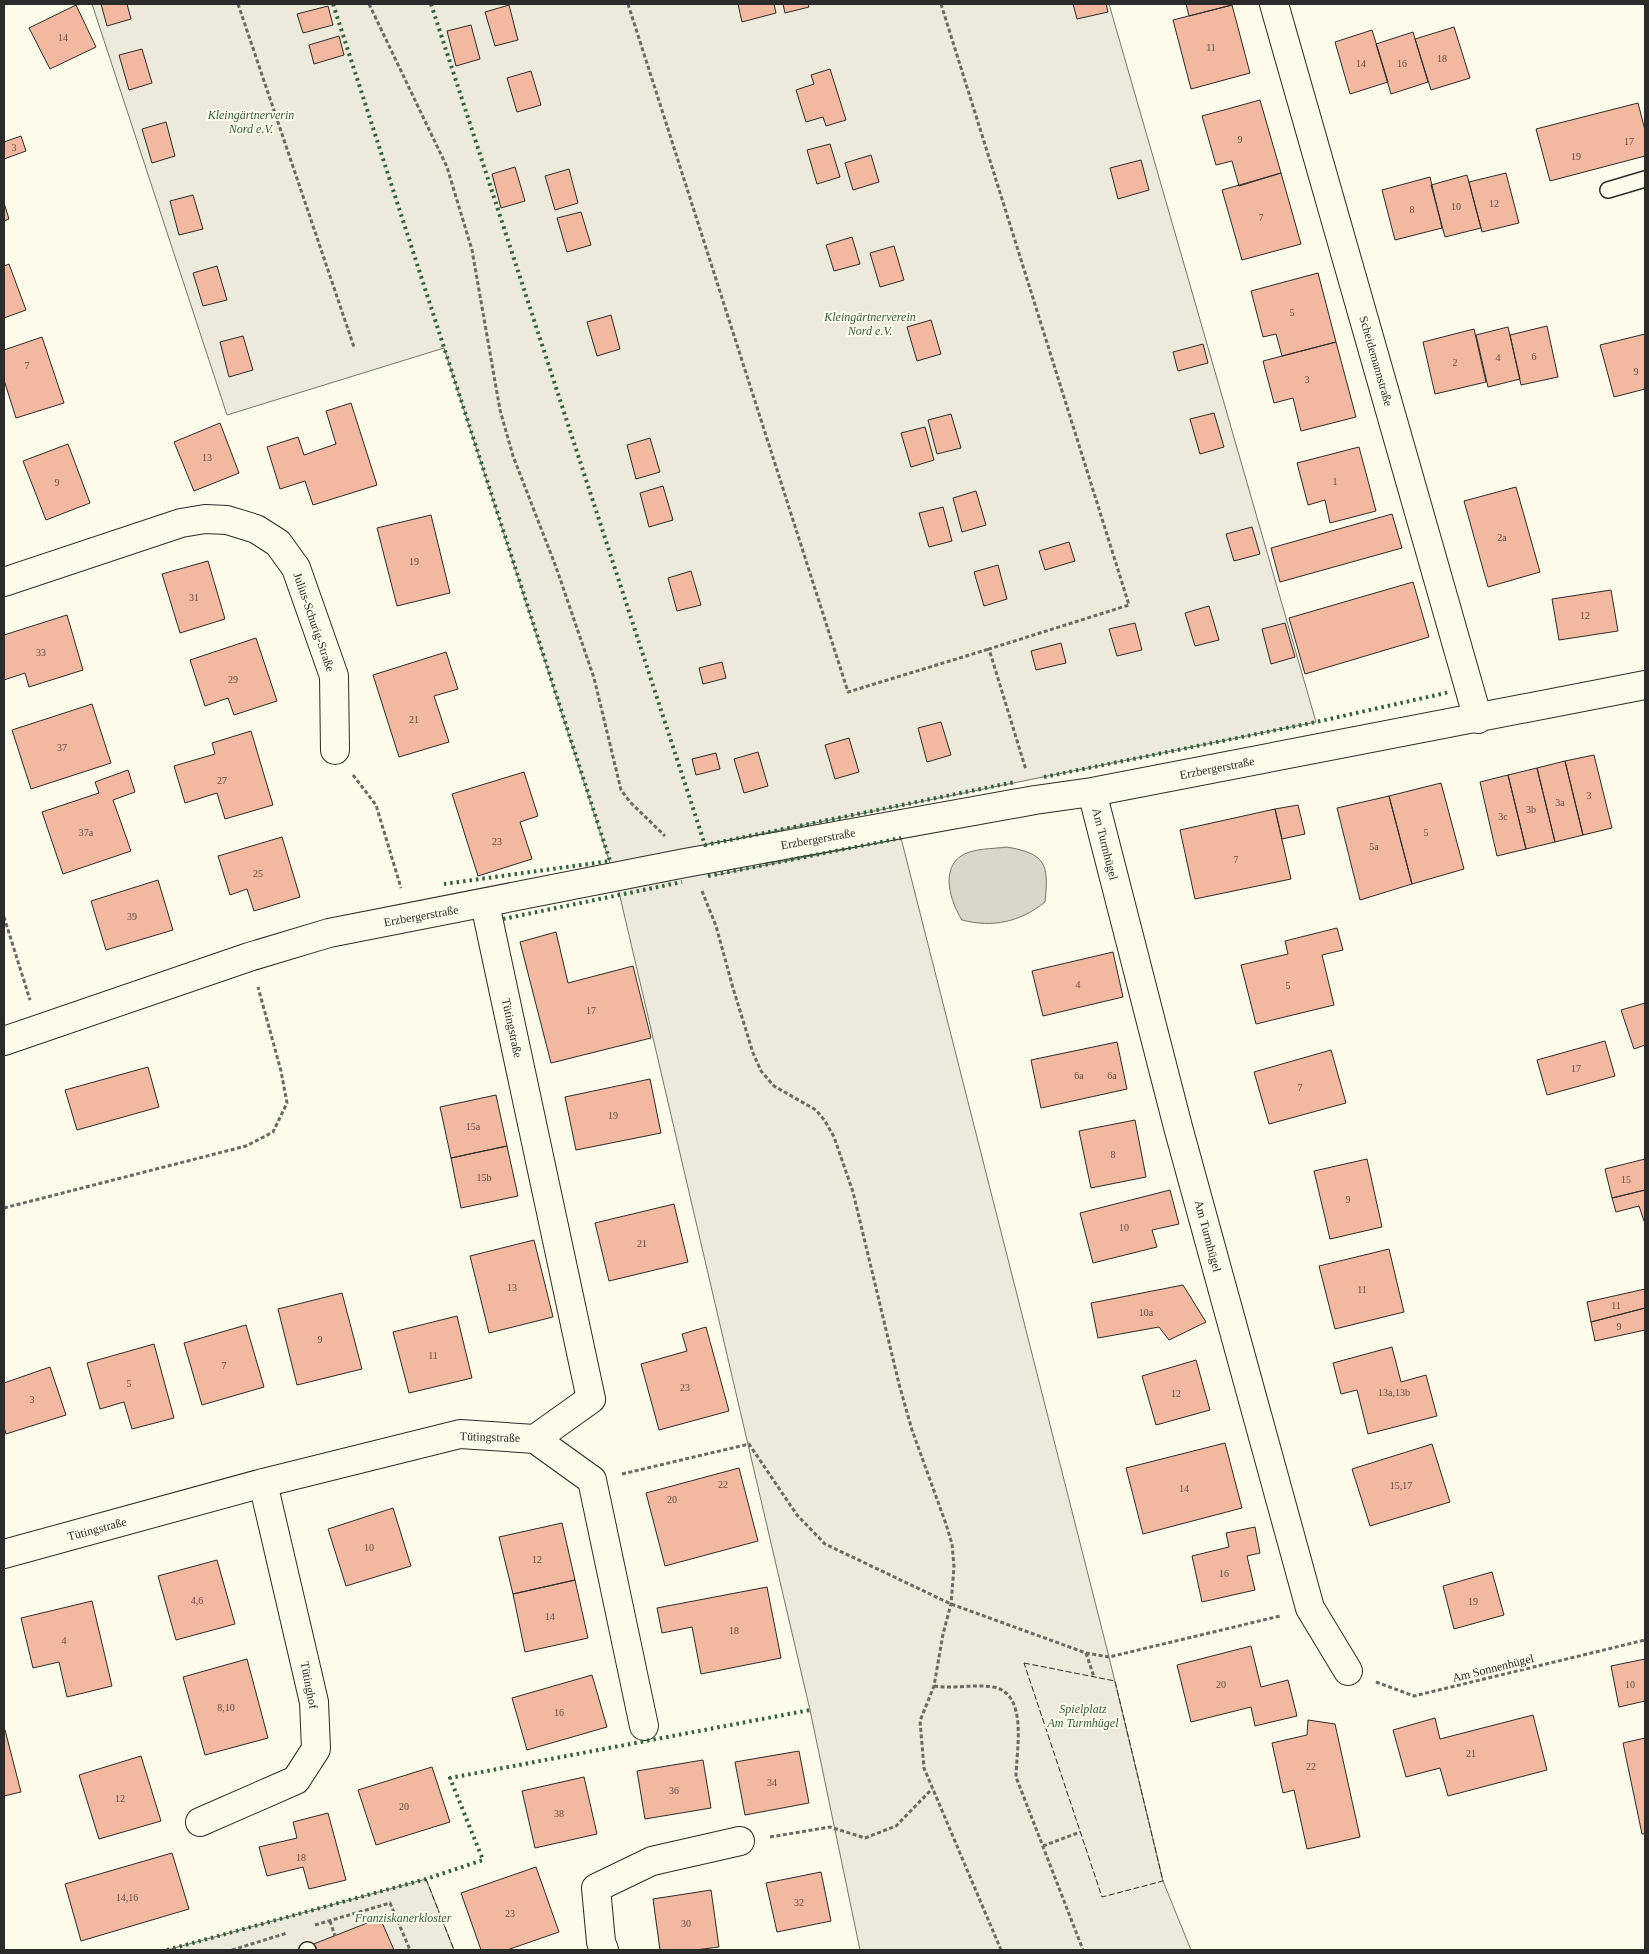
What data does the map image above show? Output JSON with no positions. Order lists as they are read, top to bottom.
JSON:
{
  "streets": {
    "street": [
      "Scheidemannstraße",
      "Julius-Schurig-Straße",
      "Erzbergerstraße",
      "Am Turmhügel",
      "Tütingstraße",
      "Tütinghof"
    ],
    "path": ["Am Sonnenhügel"]
  },
  "crossings": [
    ["Scheidemannstraße", "Erzbergerstraße"],
    ["Erzbergerstraße", "Am Turmhügel"],
    ["Erzbergerstraße", "Tütingstraße"],
    ["Am Turmhügel", "Am Sonnenhügel"],
    ["Tütingstraße", "Tütinghof"]
  ],
  "parks": [
    "Kleingärtnerverin Nord e.V.",
    "Kleingärtnerverein Nord e.V.",
    "Spielplatz Am Turmhügel",
    "Franziskanerkloster"
  ],
  "house_numbers": [
    "14",
    "11",
    "18",
    "14",
    "16",
    "9",
    "17",
    "3",
    "19",
    "12",
    "10",
    "8",
    "7",
    "5",
    "6",
    "4",
    "2",
    "7",
    "9",
    "3",
    "13",
    "1",
    "9",
    "2a",
    "19",
    "31",
    "12",
    "33",
    "29",
    "21",
    "37",
    "27",
    "3",
    "3a",
    "3b",
    "3c",
    "37a",
    "5",
    "23",
    "5a",
    "7",
    "25",
    "39",
    "4",
    "5",
    "17",
    "17",
    "6a",
    "6a",
    "7",
    "19",
    "15a",
    "8",
    "15b",
    "15",
    "9",
    "10",
    "21",
    "13",
    "11",
    "11",
    "10a",
    "9",
    "9",
    "11",
    "7",
    "5",
    "23",
    "13a,13b",
    "12",
    "3",
    "22",
    "15,17",
    "14",
    "20",
    "10",
    "12",
    "16",
    "4,6",
    "19",
    "14",
    "18",
    "4",
    "20",
    "10",
    "8,10",
    "16",
    "21",
    "22",
    "34",
    "36",
    "12",
    "20",
    "38",
    "18",
    "14,16",
    "32",
    "23",
    "30"
  ]
}
